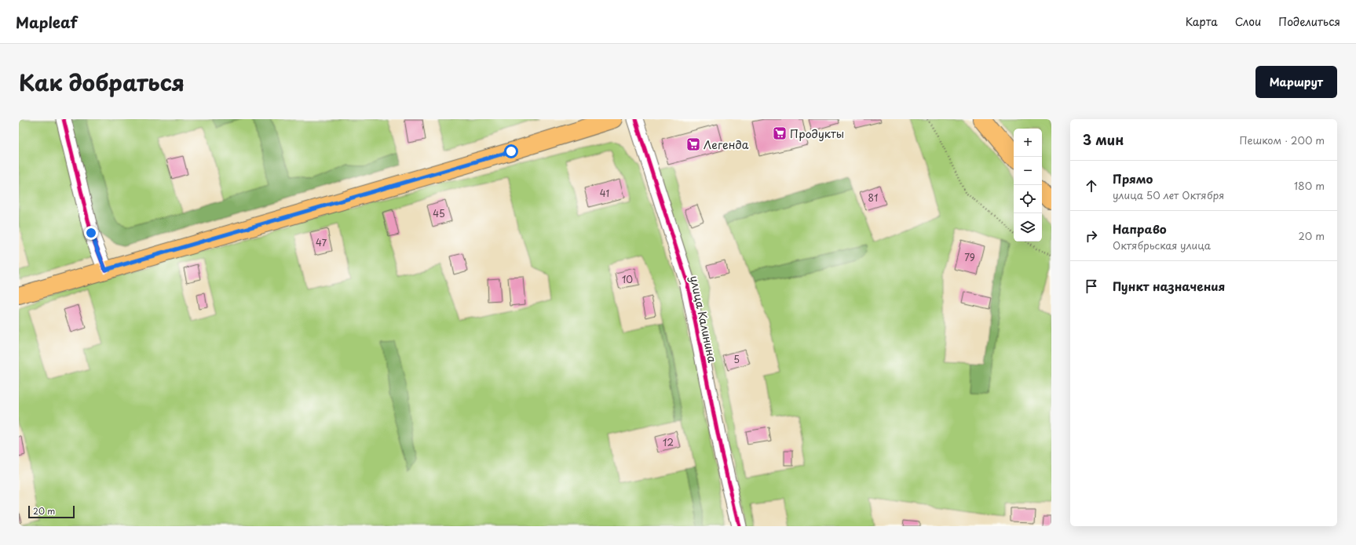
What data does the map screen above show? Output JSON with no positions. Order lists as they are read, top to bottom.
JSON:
{
  "streets": {
    "street": ["улица Калинина"]
  },
  "places": {
    "supermarket": ["Продукты", "Легенда"]
  },
  "house_numbers": [
    "41",
    "81",
    "45",
    "47",
    "79",
    "10",
    "5",
    "12"
  ],
  "scale_bar": "20 m",
  "page": {
    "header": "Mapleaf",
    "nav": ["Карта", "Слои", "Поделиться"],
    "title": "Как добраться",
    "buttons": "Маршрут",
    "heading": ["3 мин", "Пешком · 200 m"],
    "map_buttons": ["+", "−"],
    "list": [
      ["Прямо", "улица 50 лет Октября", "180 m"],
      ["Направо", "Октябрьская улица", "20 m"],
      "Пункт назначения"
    ],
    "scale": "20 m"
  }
}
